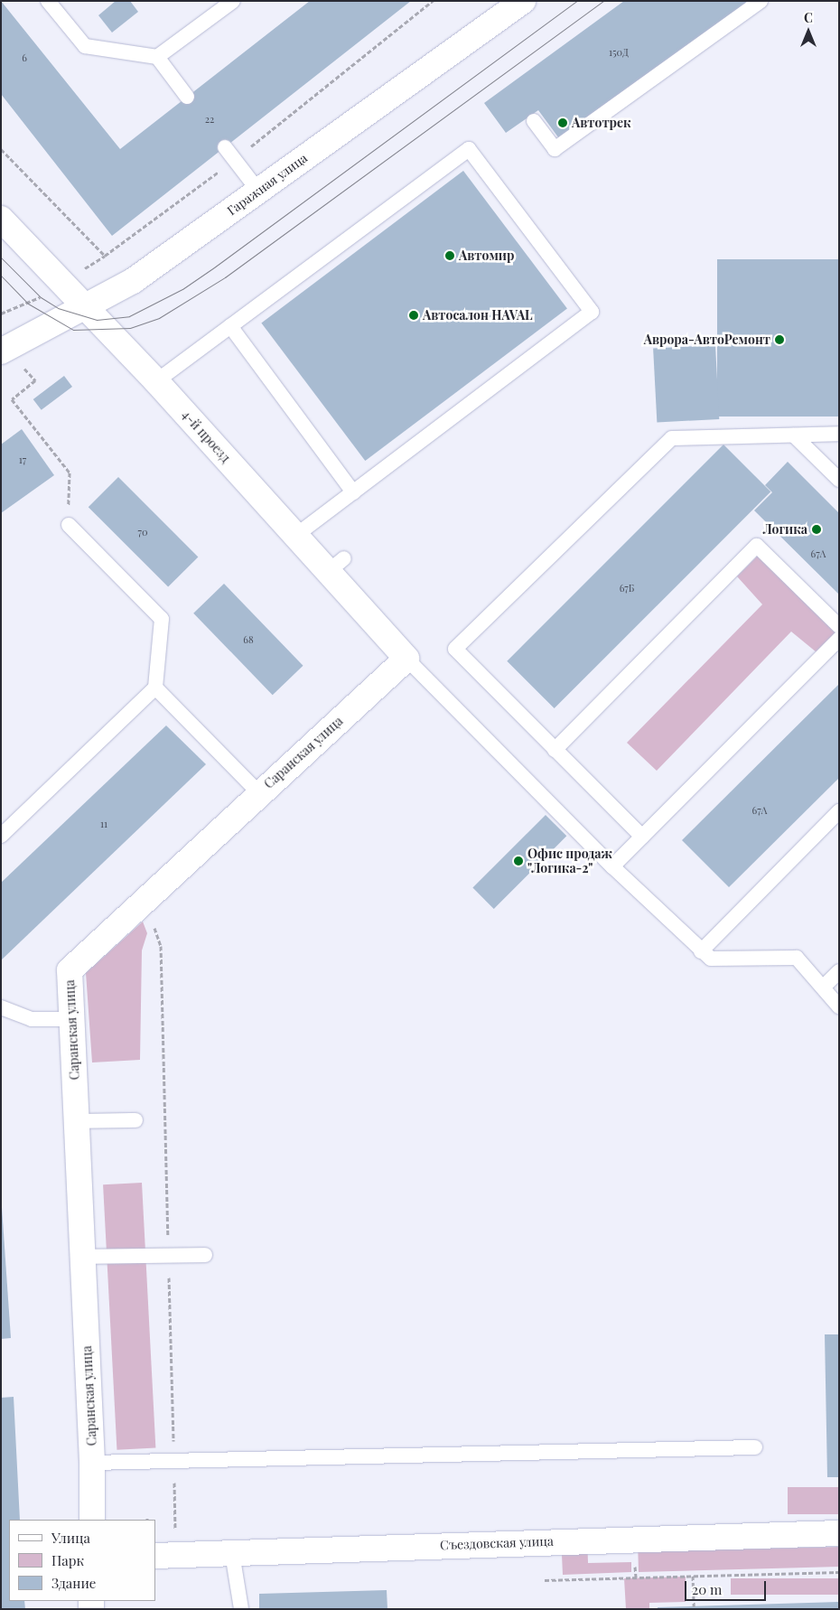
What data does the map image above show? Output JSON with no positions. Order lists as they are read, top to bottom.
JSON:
{
  "streets": {
    "street": [
      "Гаражная улица",
      "4-й проезд",
      "Саранская улица",
      "Съездовская улица"
    ]
  },
  "crossings": [
    ["Гаражная улица", "4-й проезд"],
    ["4-й проезд", "Саранская улица"]
  ],
  "places": [
    "Автотрек",
    "Автомир",
    "Автосалон HAVAL",
    "Аврора-АвтоРемонт",
    "Логика",
    "Офис продаж \"Логика-2\""
  ],
  "house_numbers": [
    "150Д",
    "6",
    "22",
    "17",
    "70",
    "67А",
    "67Б",
    "68",
    "67А",
    "11"
  ],
  "legend": ["Улица", "Парк", "Здание"],
  "scale_bar": "20 m",
  "north": "top"
}
